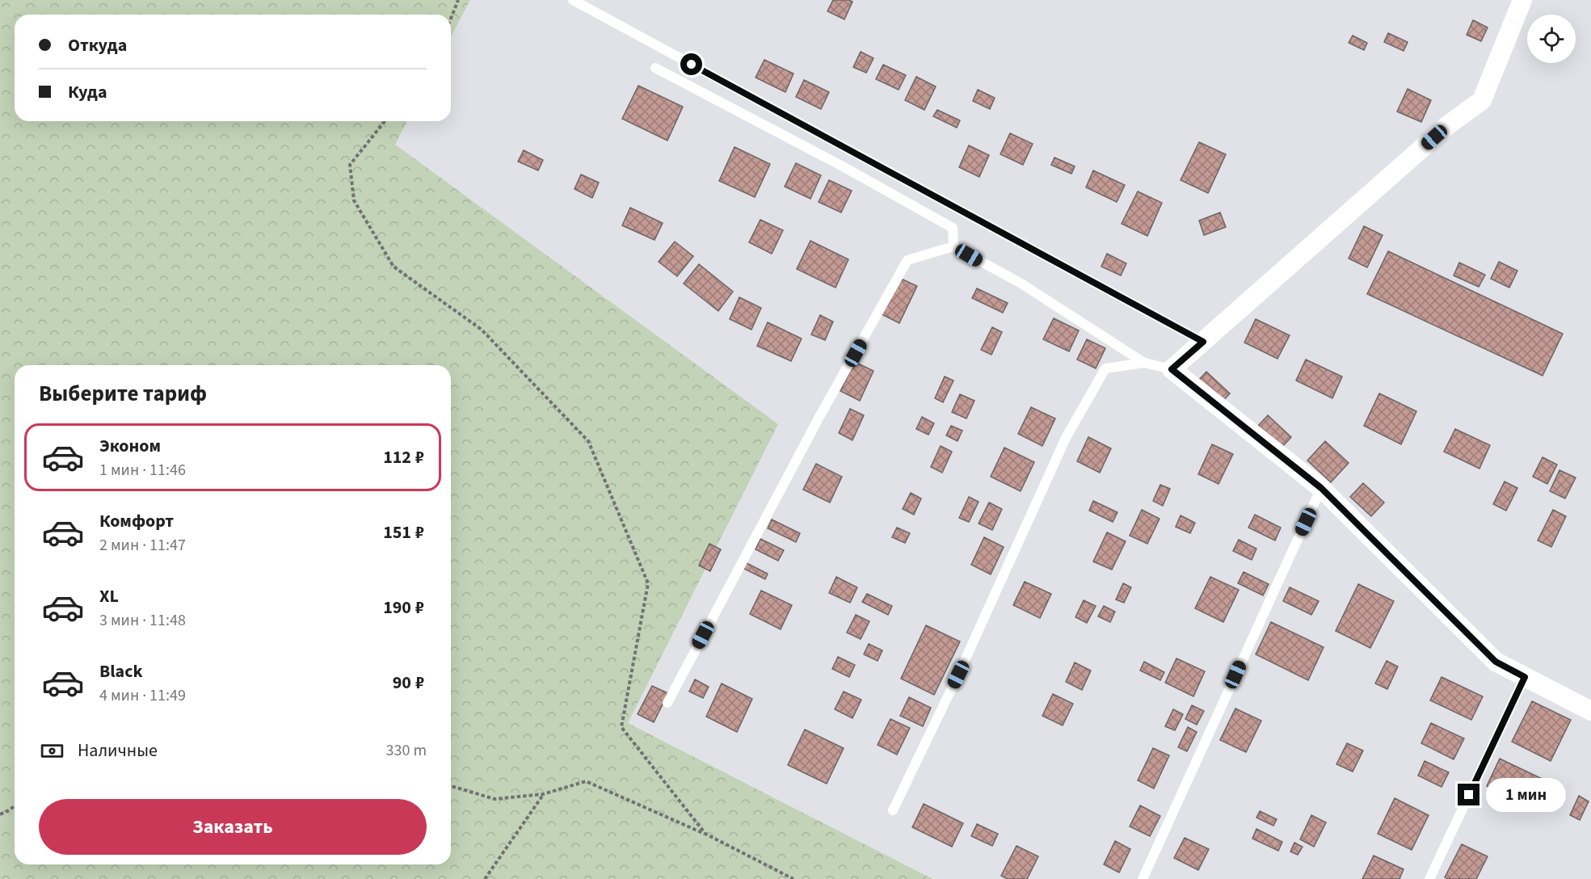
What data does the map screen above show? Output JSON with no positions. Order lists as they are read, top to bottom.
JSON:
{
  "page": {
    "banner": ["Откуда", "Куда"],
    "heading": "Выберите тариф",
    "list": [
      {
        "name": "Эконом",
        "note": "1 мин · 11:46",
        "value": "112 ₽"
      },
      {
        "name": "Комфорт",
        "note": "2 мин · 11:47",
        "value": "151 ₽"
      },
      {
        "name": "XL",
        "note": "3 мин · 11:48",
        "value": "190 ₽"
      },
      {
        "name": "Black",
        "note": "4 мин · 11:49",
        "value": "90 ₽"
      }
    ],
    "pay": ["Наличные", "330 m"],
    "bubble": "1 мин",
    "buttons": "Заказать"
  }
}
